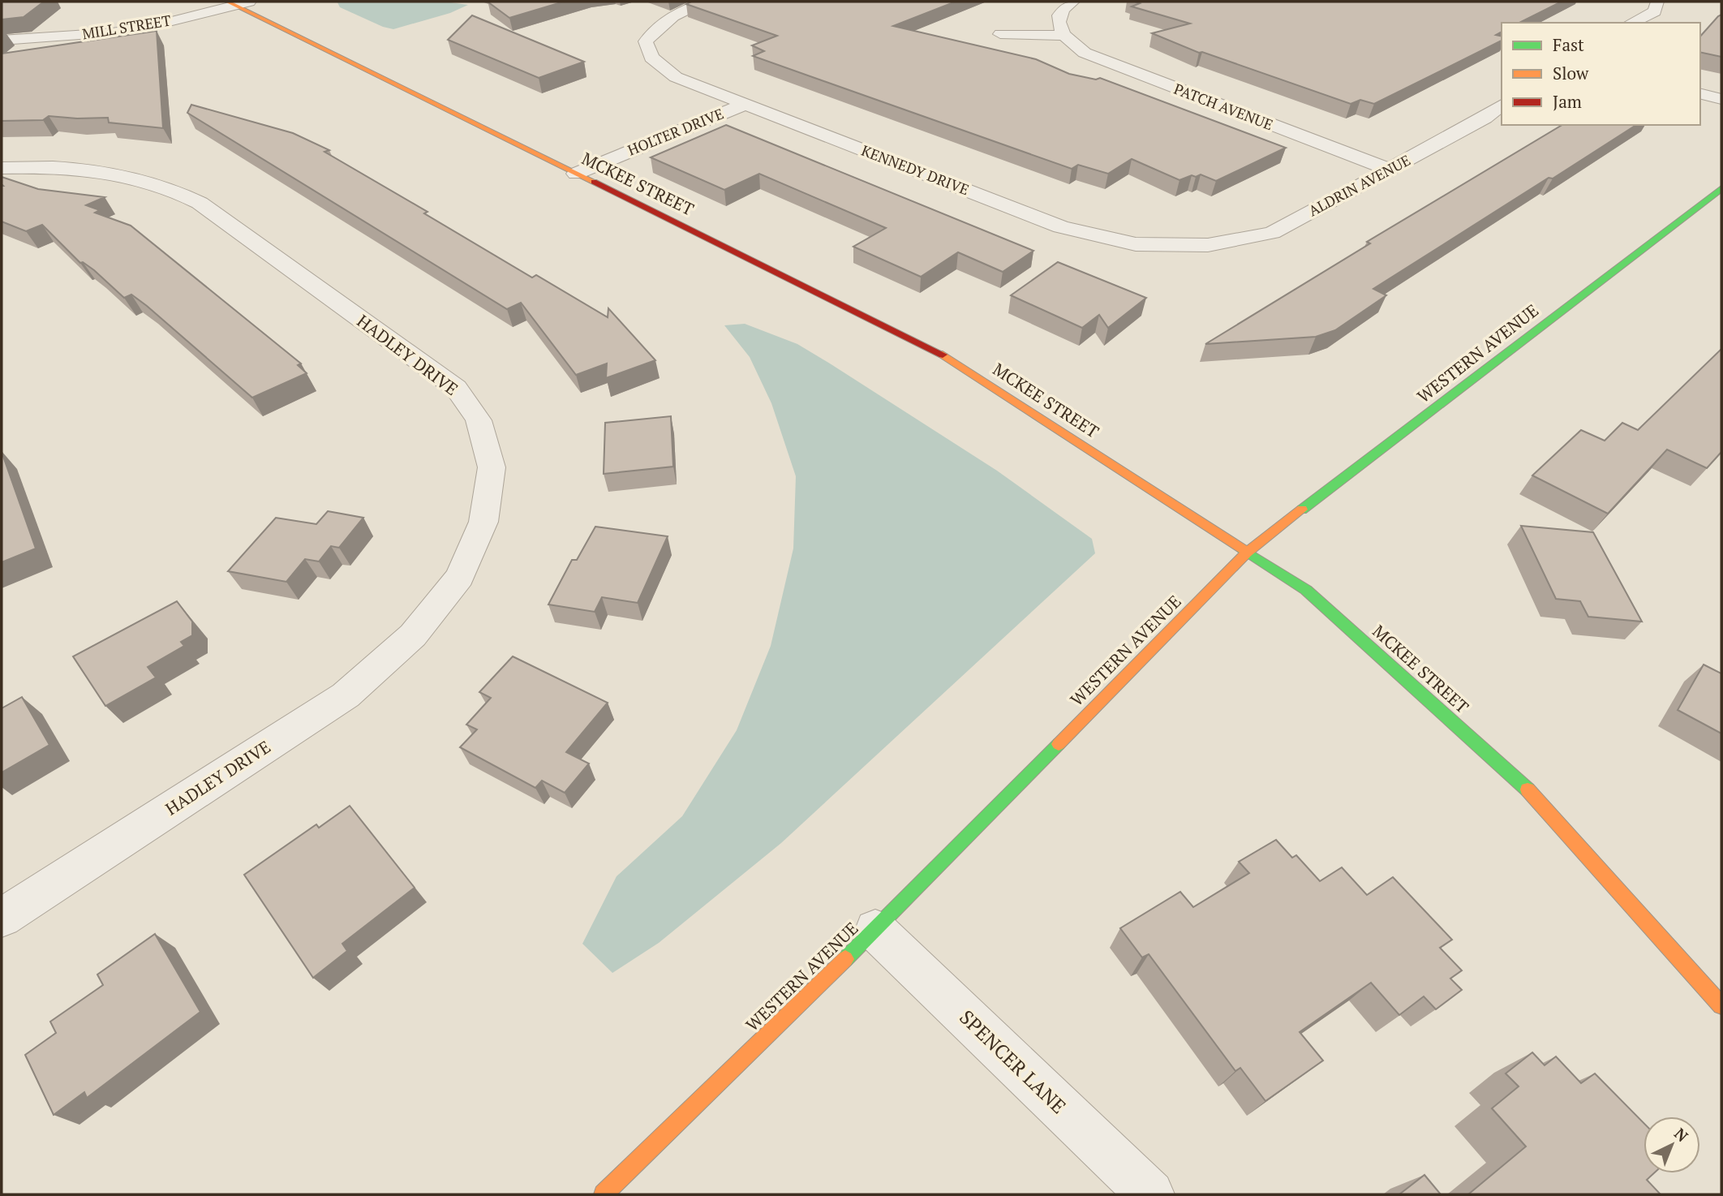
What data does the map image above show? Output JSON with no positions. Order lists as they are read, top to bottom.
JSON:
{
  "streets": {
    "street": [
      "MILL STREET",
      "PATCH AVENUE",
      "HOLTER DRIVE",
      "KENNEDY DRIVE",
      "MCKEE STREET",
      "ALDRIN AVENUE",
      "WESTERN AVENUE",
      "HADLEY DRIVE",
      "SPENCER LANE"
    ]
  },
  "crossings": [
    ["MILL STREET", "MCKEE STREET"],
    ["PATCH AVENUE", "ALDRIN AVENUE"],
    ["HOLTER DRIVE", "KENNEDY DRIVE"],
    ["HOLTER DRIVE", "MCKEE STREET"],
    ["KENNEDY DRIVE", "ALDRIN AVENUE"],
    ["MCKEE STREET", "WESTERN AVENUE"],
    ["WESTERN AVENUE", "SPENCER LANE"]
  ],
  "legend": ["Fast", "Slow", "Jam"],
  "north": "top right"
}
